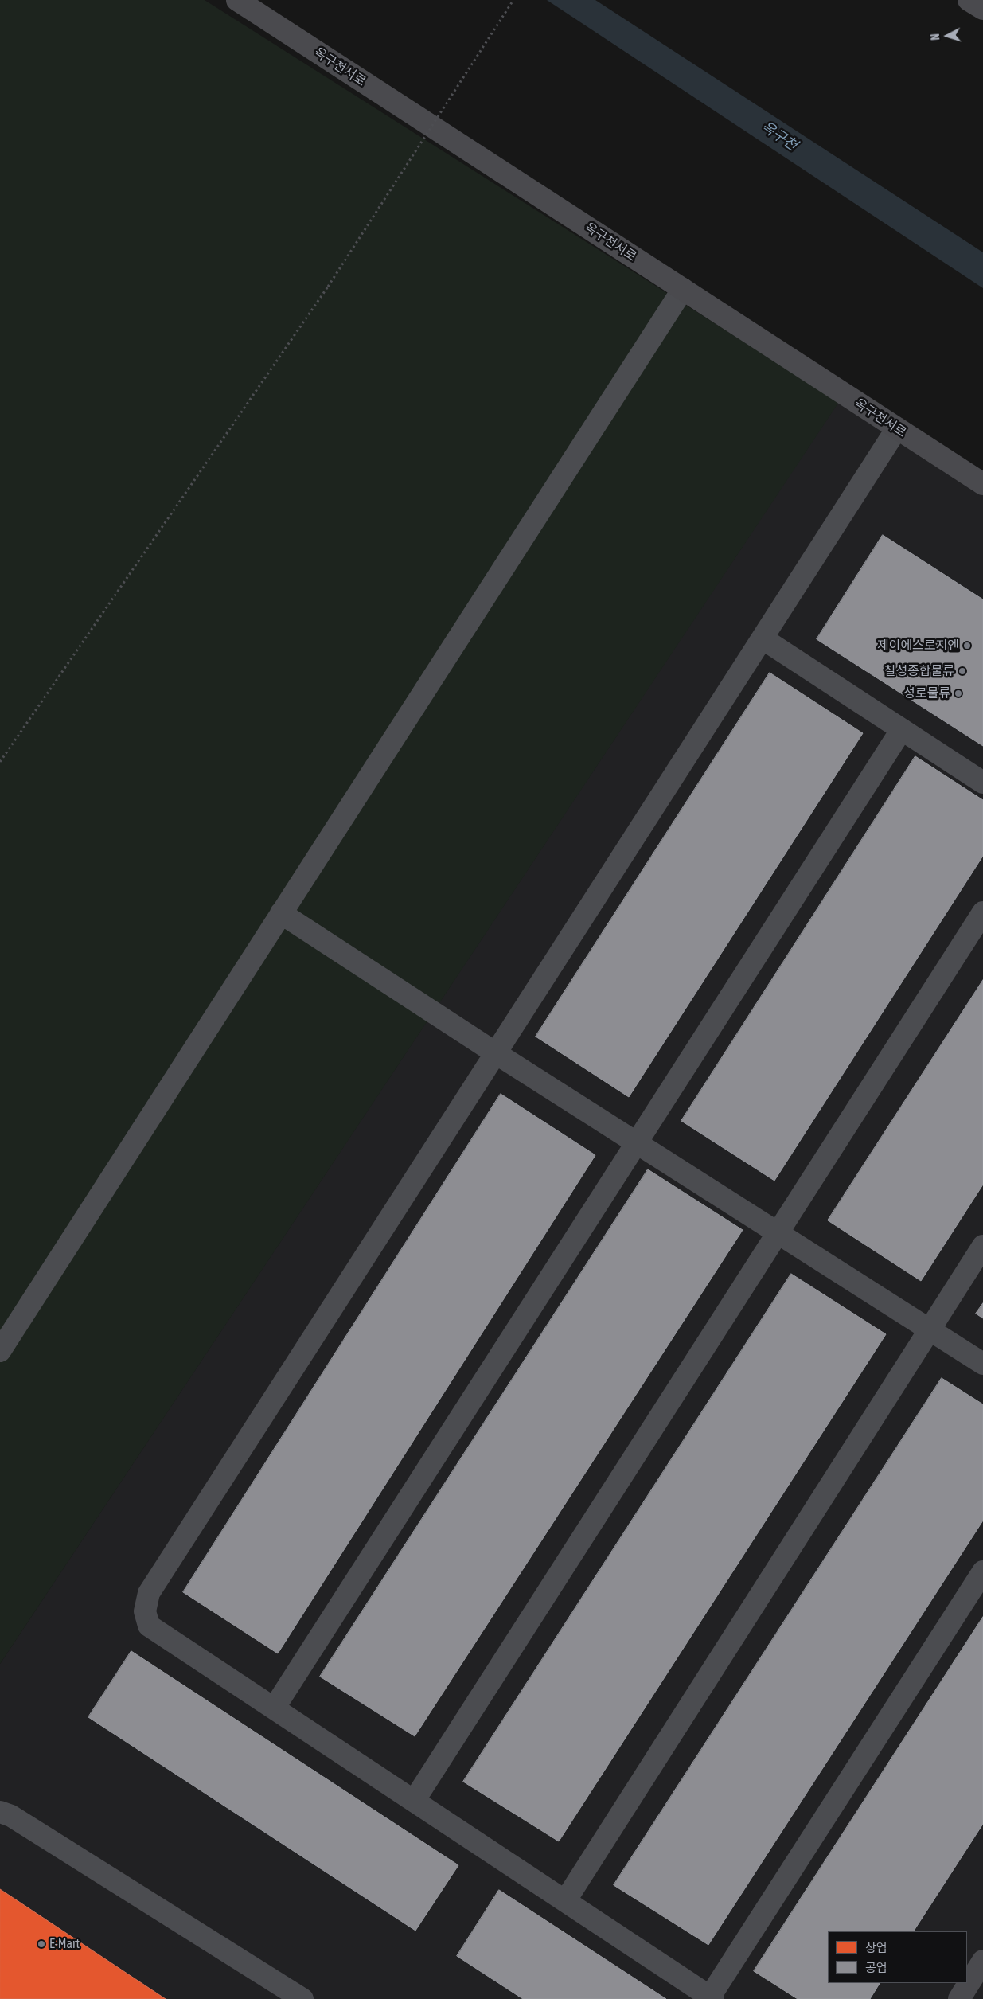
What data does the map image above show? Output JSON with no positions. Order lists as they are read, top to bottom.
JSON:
{
  "streets": {
    "street": ["옥구천서로"]
  },
  "water": ["옥구천"],
  "places": [
    "제이에스로지엔",
    "칠성종합물류",
    "성로물류",
    "E-Mart"
  ],
  "legend": ["상업", "공업"],
  "north": "left"
}
